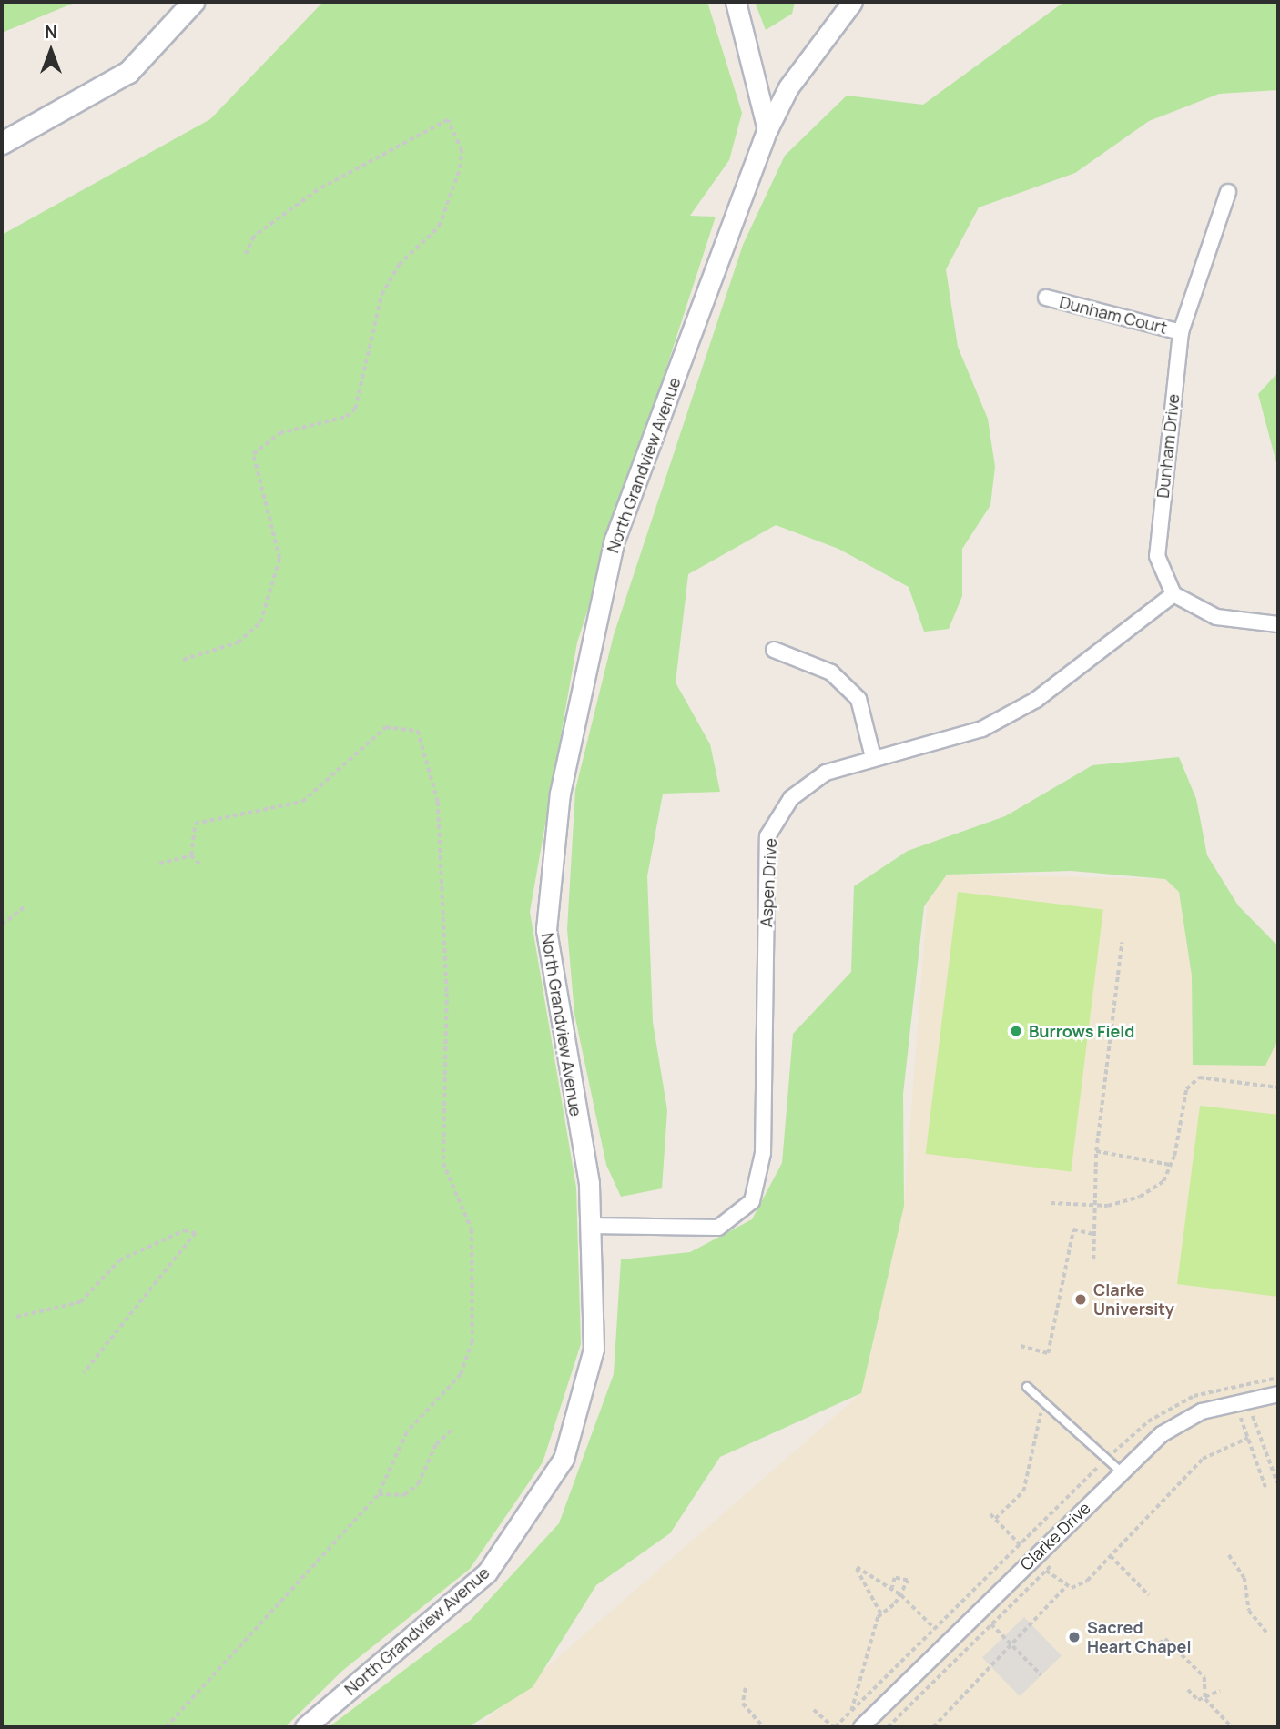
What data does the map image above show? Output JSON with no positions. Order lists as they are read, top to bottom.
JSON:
{
  "streets": {
    "street": [
      "Dunham Court",
      "Dunham Drive",
      "North Grandview Avenue",
      "Aspen Drive",
      "Clarke Drive"
    ]
  },
  "crossings": [
    ["Dunham Court", "Dunham Drive"],
    ["Dunham Drive", "Aspen Drive"],
    ["North Grandview Avenue", "Aspen Drive"]
  ],
  "places": ["Burrows Field", "Clarke University", "Sacred Heart Chapel"],
  "north": "top"
}
